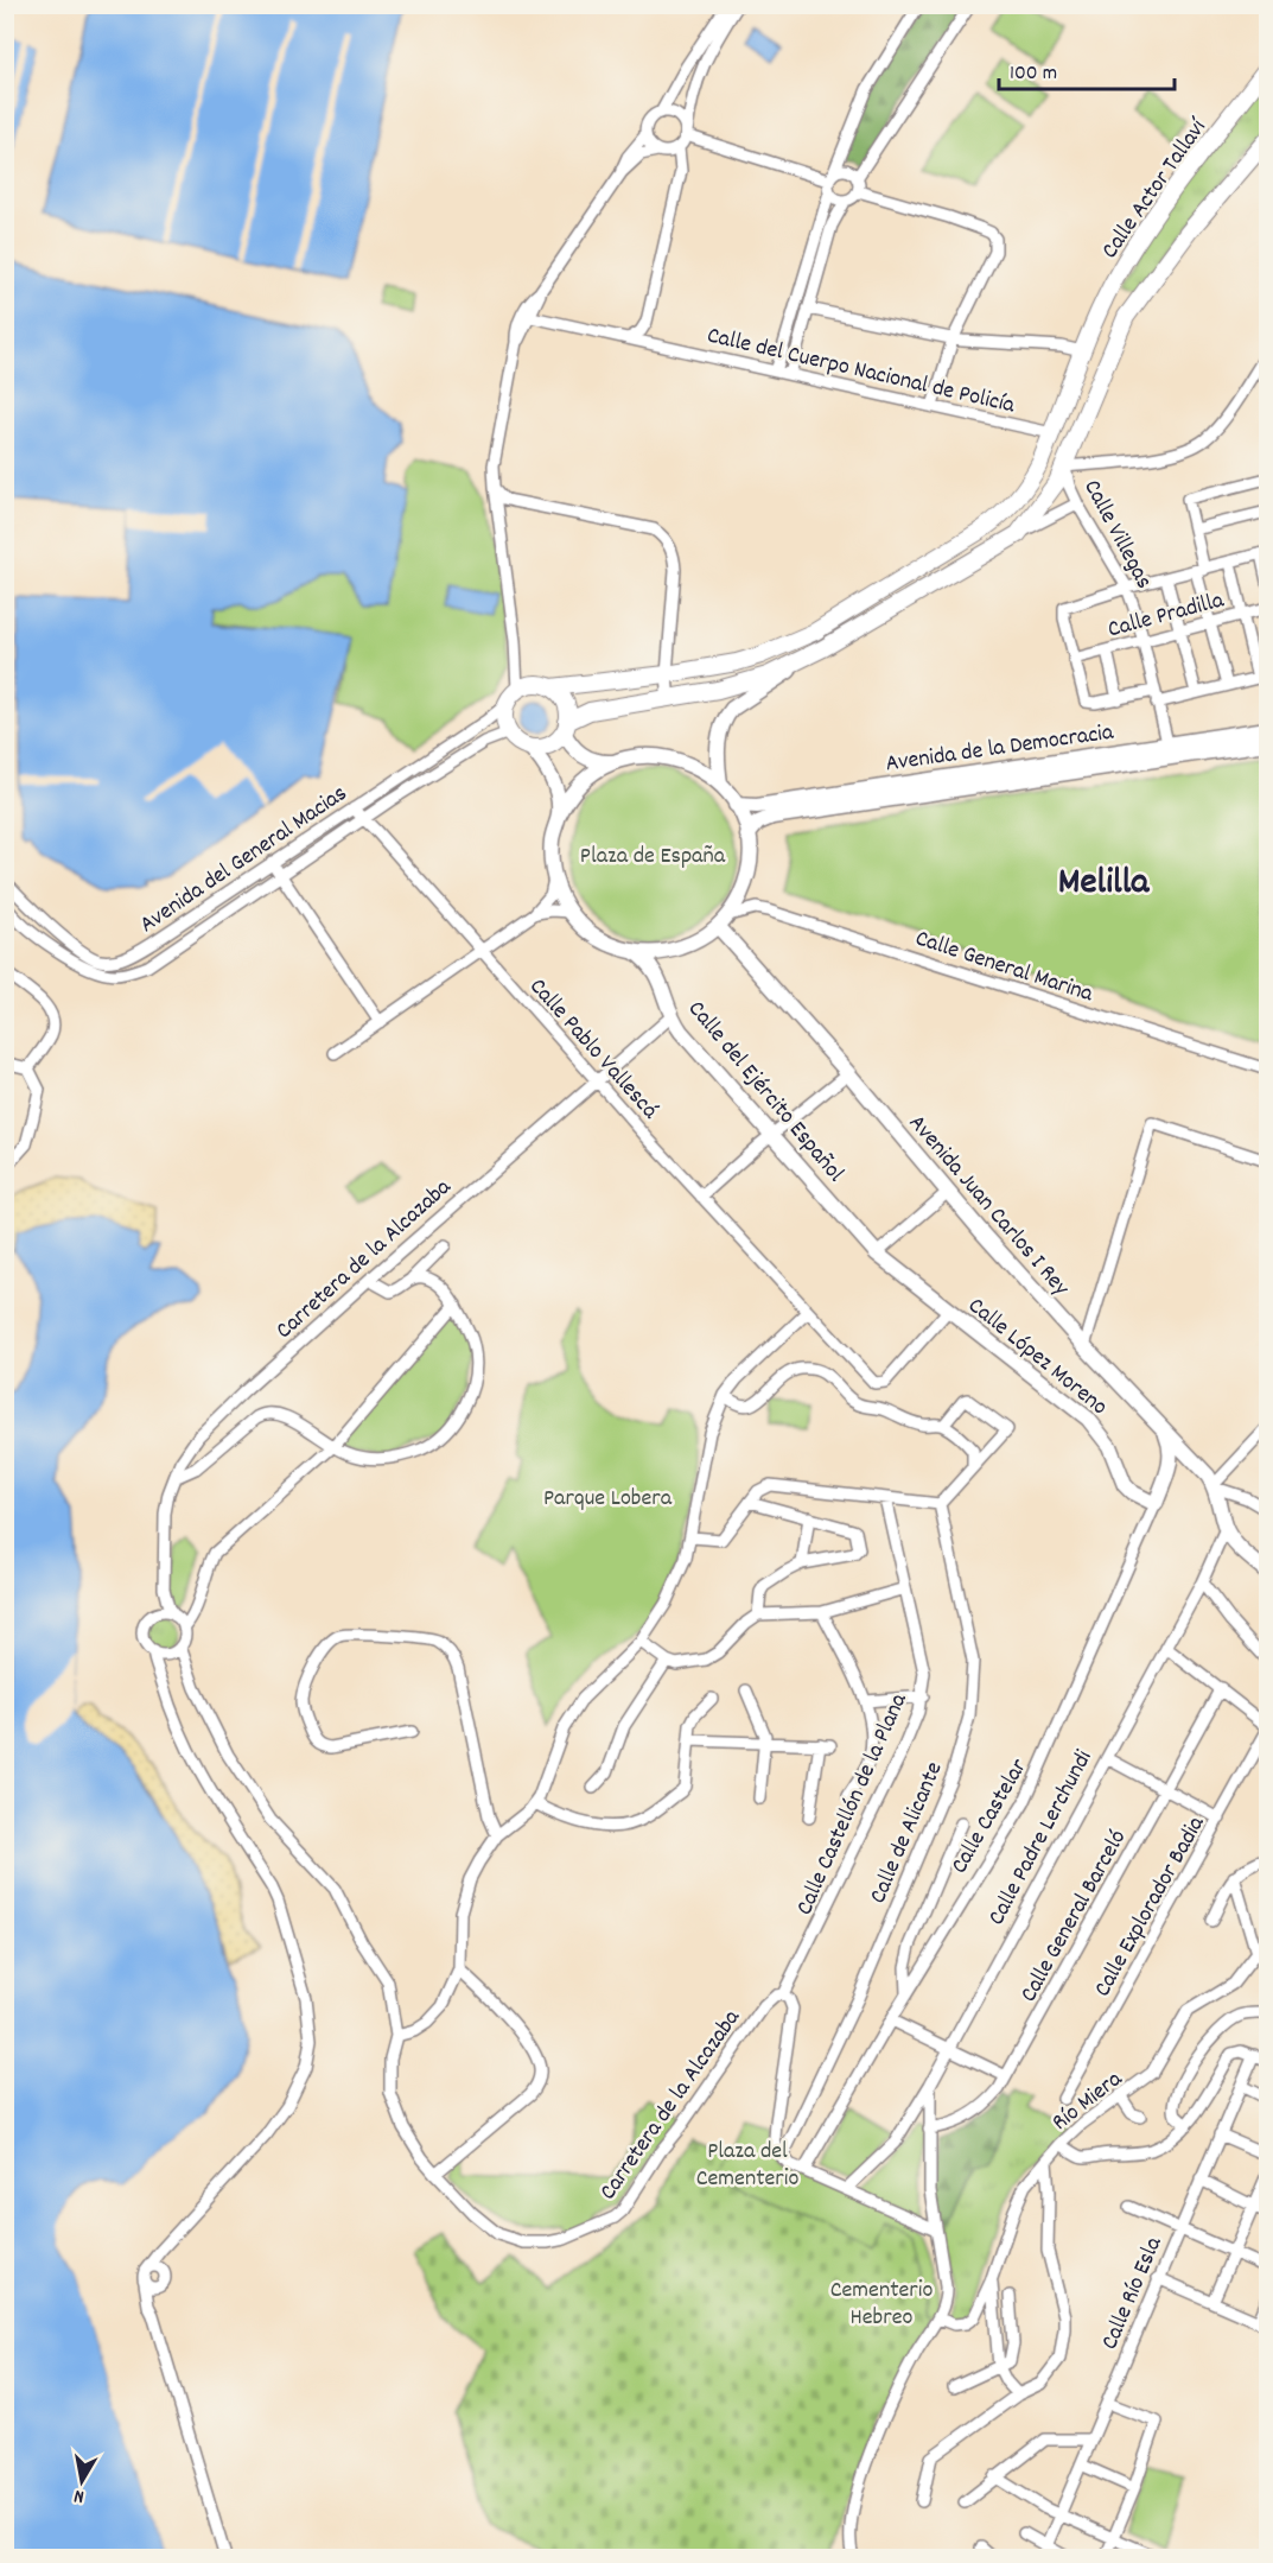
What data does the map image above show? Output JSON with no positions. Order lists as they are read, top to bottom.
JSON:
{
  "streets": {
    "main road": [
      "Calle Actor Tallaví",
      "Avenida de la Democracia",
      "Calle del Ejército Español",
      "Avenida Juan Carlos I Rey",
      "Calle López Moreno",
      "Calle Castelar"
    ],
    "street": [
      "Calle del Cuerpo Nacional de Policía",
      "Calle Villegas",
      "Calle Pradilla",
      "Avenida del General Macias",
      "Calle General Marina",
      "Calle Pablo Vallescá",
      "Carretera de la Alcazaba",
      "Calle Castellón de la Plana",
      "Calle de Alicante",
      "Calle Padre Lerchundi",
      "Calle Explorador Badia",
      "Calle General Barceló",
      "Río Miera",
      "Calle Río Esla"
    ]
  },
  "crossings": [
    ["Calle Actor Tallaví", "Calle del Cuerpo Nacional de Policía"],
    ["Calle Actor Tallaví", "Avenida del General Macias"],
    ["Calle Villegas", "Calle Pradilla"],
    ["Calle Villegas", "Avenida de la Democracia"],
    ["Avenida de la Democracia", "Calle General Marina"],
    ["Avenida de la Democracia", "Calle del Ejército Español"],
    ["Avenida de la Democracia", "Avenida Juan Carlos I Rey"],
    ["Avenida del General Macias", "Calle Pablo Vallescá"],
    ["Calle General Marina", "Calle del Ejército Español"],
    ["Calle General Marina", "Avenida Juan Carlos I Rey"],
    ["Calle Pablo Vallescá", "Carretera de la Alcazaba"],
    ["Calle Pablo Vallescá", "Calle López Moreno"],
    ["Calle del Ejército Español", "Avenida Juan Carlos I Rey"],
    ["Calle del Ejército Español", "Carretera de la Alcazaba"],
    ["Calle del Ejército Español", "Calle López Moreno"],
    ["Carretera de la Alcazaba", "Calle Castellón de la Plana"],
    ["Calle López Moreno", "Calle Castelar"]
  ],
  "districts": ["Melilla"],
  "parks": [
    "Plaza de España",
    "Parque Lobera",
    "Plaza del Cementerio",
    "Cementerio Hebreo"
  ],
  "scale_bar": "100 m",
  "north": "bottom"
}
